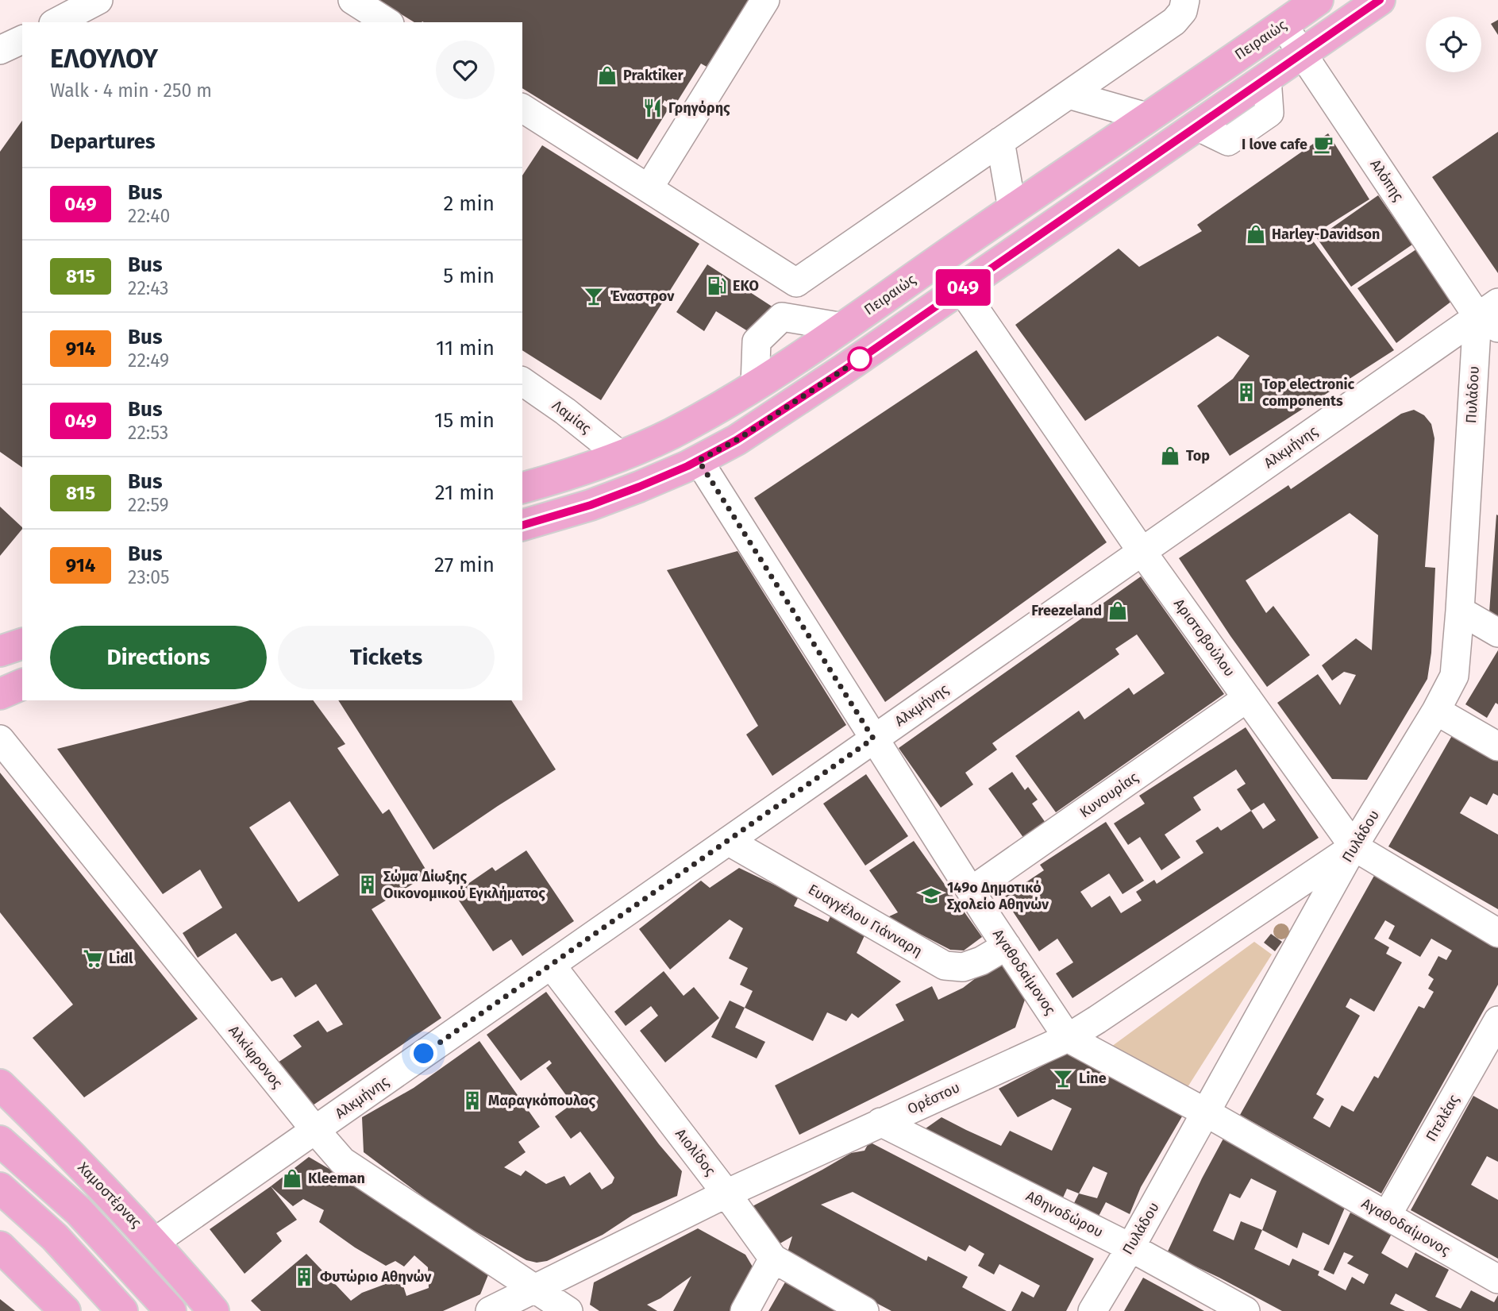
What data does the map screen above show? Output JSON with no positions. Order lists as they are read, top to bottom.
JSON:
{
  "streets": {
    "main road": ["Πειραιώς", "Χαμοστέρνας"],
    "street": [
      "Αλόπης",
      "Πυλάδου",
      "Λαμίας",
      "Αλκμήνης",
      "Αριστοβούλου",
      "Κυνουρίας",
      "Ευαγγέλου Γιάνναρη",
      "Αγαθοδαίμονος",
      "Αλκίφρονος",
      "Ορέστου",
      "Πτελέας",
      "Αιολίδος",
      "Αθηνοδώρου"
    ]
  },
  "crossings": [
    ["Πειραιώς", "Αλόπης"],
    ["Πειραιώς", "Λαμίας"],
    ["Αλόπης", "Πυλάδου"],
    ["Αλόπης", "Αλκμήνης"],
    ["Πυλάδου", "Αλκμήνης"],
    ["Πυλάδου", "Αριστοβούλου"],
    ["Πυλάδου", "Αγαθοδαίμονος"],
    ["Πυλάδου", "Ορέστου"],
    ["Πυλάδου", "Αθηνοδώρου"],
    ["Αλκμήνης", "Αριστοβούλου"],
    ["Αλκμήνης", "Ευαγγέλου Γιάνναρη"],
    ["Αλκμήνης", "Αγαθοδαίμονος"],
    ["Αλκμήνης", "Αλκίφρονος"],
    ["Αλκμήνης", "Αιολίδος"],
    ["Αλκμήνης", "Χαμοστέρνας"],
    ["Αριστοβούλου", "Κυνουρίας"],
    ["Αριστοβούλου", "Ορέστου"],
    ["Κυνουρίας", "Αγαθοδαίμονος"],
    ["Ευαγγέλου Γιάνναρη", "Αγαθοδαίμονος"],
    ["Αγαθοδαίμονος", "Ορέστου"],
    ["Αγαθοδαίμονος", "Πτελέας"],
    ["Αλκίφρονος", "Ορέστου"],
    ["Ορέστου", "Αιολίδος"],
    ["Ορέστου", "Αθηνοδώρου"]
  ],
  "places": {
    "shop": [
      "Praktiker",
      "Harley-Davidson",
      "Top",
      "Freezeland",
      "Kleeman"
    ],
    "restaurant": ["Γρηγόρης"],
    "cafe": ["I love cafe"],
    "fuel station": ["EKO"],
    "bar": ["Έναστρον", "Line"],
    "building": [
      "Top electronic components",
      "Σώμα Δίωξης Οικονομικού Εγκλήματος",
      "Μαραγκόπουλος",
      "Φυτώριο Αθηνών"
    ],
    "school or university": ["149ο Δημοτικό Σχολείο Αθηνών"],
    "supermarket": ["Lidl"]
  },
  "lines": ["bus line 049"],
  "page": {
    "on_map": "049",
    "heading": [
      ["ΕΛΟΥΛΟΥ", "Walk · 4 min · 250 m"],
      "Departures"
    ],
    "list": [
      {
        "mark": "049",
        "name": "Bus",
        "note": "22:40",
        "value": "2 min"
      },
      {
        "mark": "815",
        "name": "Bus",
        "note": "22:43",
        "value": "5 min"
      },
      {
        "mark": "914",
        "name": "Bus",
        "note": "22:49",
        "value": "11 min"
      },
      {
        "mark": "049",
        "name": "Bus",
        "note": "22:53",
        "value": "15 min"
      },
      {
        "mark": "815",
        "name": "Bus",
        "note": "22:59",
        "value": "21 min"
      },
      {
        "mark": "914",
        "name": "Bus",
        "note": "23:05",
        "value": "27 min"
      }
    ],
    "buttons": ["Directions", "Tickets"]
  }
}
